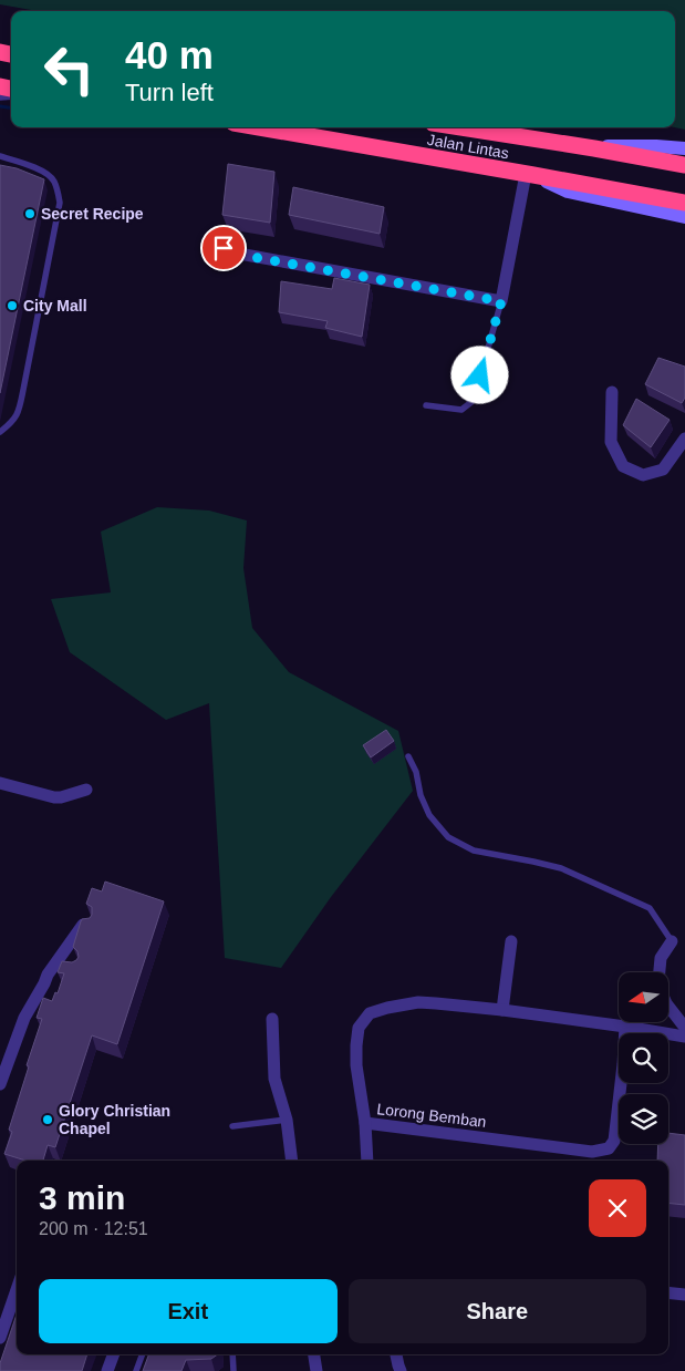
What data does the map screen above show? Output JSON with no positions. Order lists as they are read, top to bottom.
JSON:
{
  "streets": {
    "highway": ["Jalan Lintas"],
    "street": ["Lorong Bemban"]
  },
  "places": ["Secret Recipe", "City Mall", "Glory Christian Chapel"],
  "north": "left",
  "page": {
    "turn": ["40 m", "Turn left"],
    "heading": ["3 min", "200 m · 12:51"],
    "buttons": ["Exit", "Share"]
  }
}
